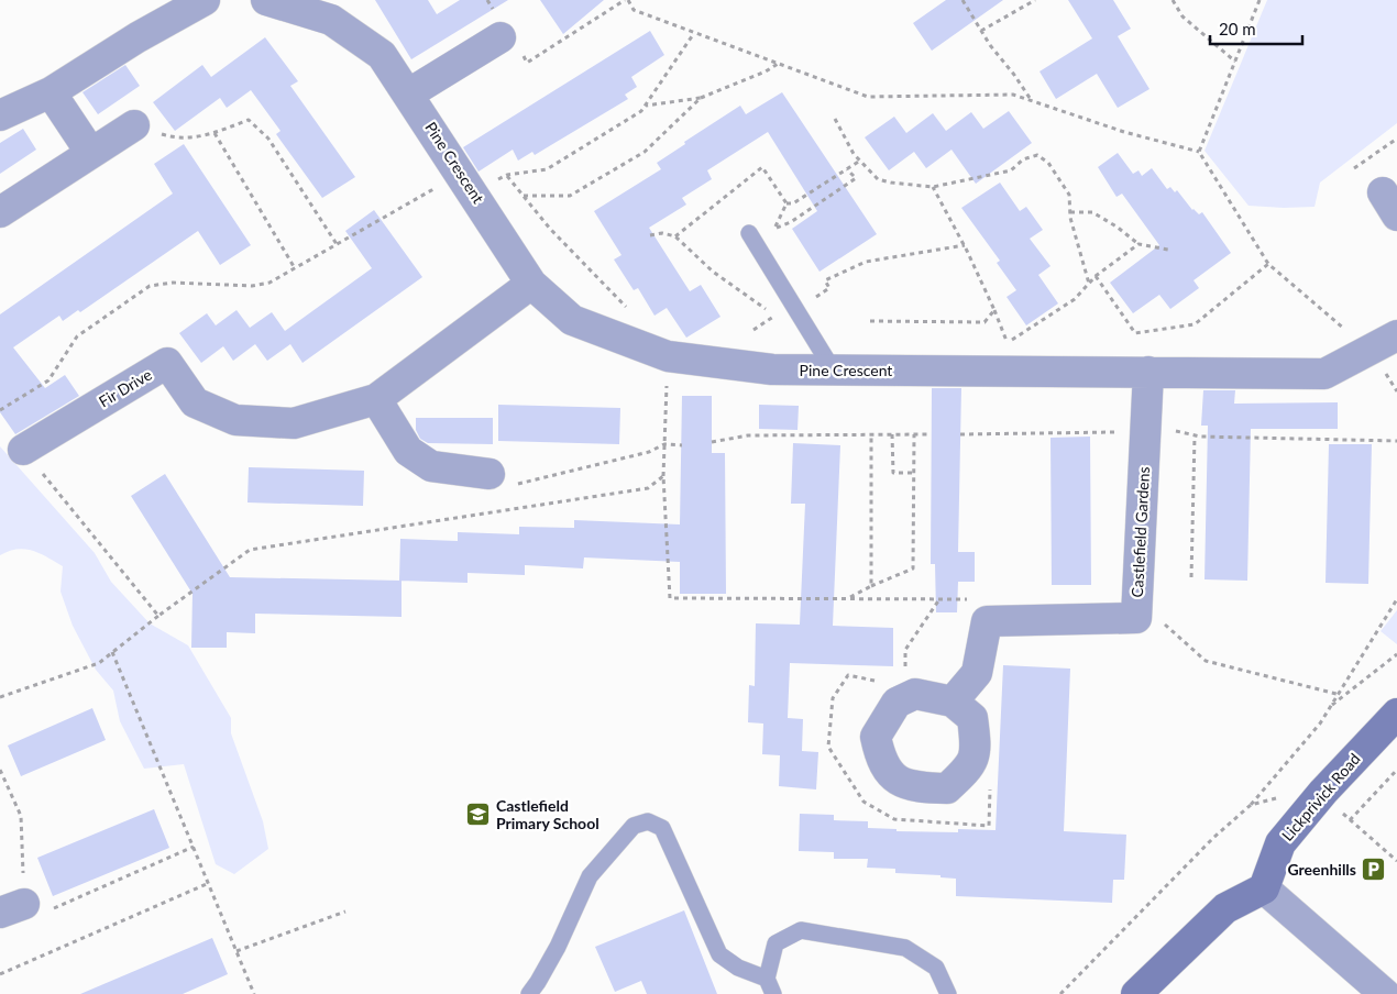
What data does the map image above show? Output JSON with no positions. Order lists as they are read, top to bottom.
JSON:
{
  "streets": {
    "street": [
      "Pine Crescent",
      "Fir Drive",
      "Castlefield Gardens",
      "Lickprivick Road"
    ]
  },
  "crossings": [
    ["Pine Crescent", "Fir Drive"],
    ["Pine Crescent", "Castlefield Gardens"]
  ],
  "places": {
    "school or university": ["Castlefield Primary School"],
    "parking": ["Greenhills"]
  },
  "scale_bar": "20 m"
}
